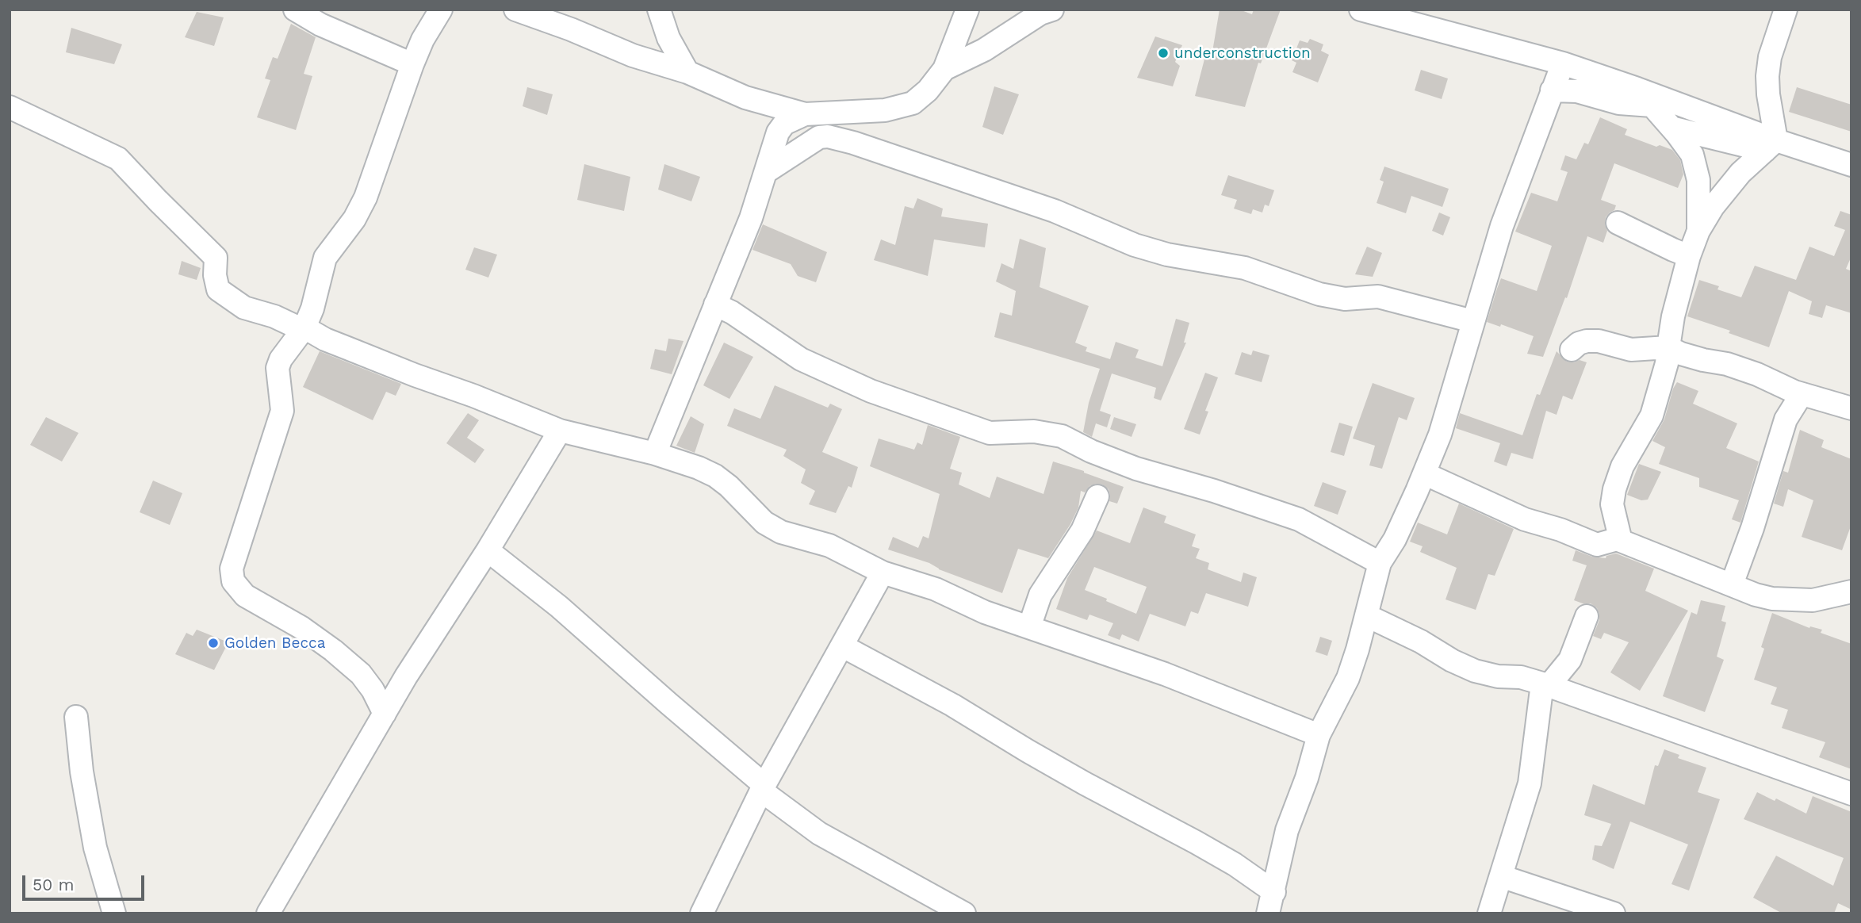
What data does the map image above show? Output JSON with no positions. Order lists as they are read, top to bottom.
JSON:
{
  "places": ["underconstruction", "Golden Becca"],
  "scale_bar": "50 m"
}
